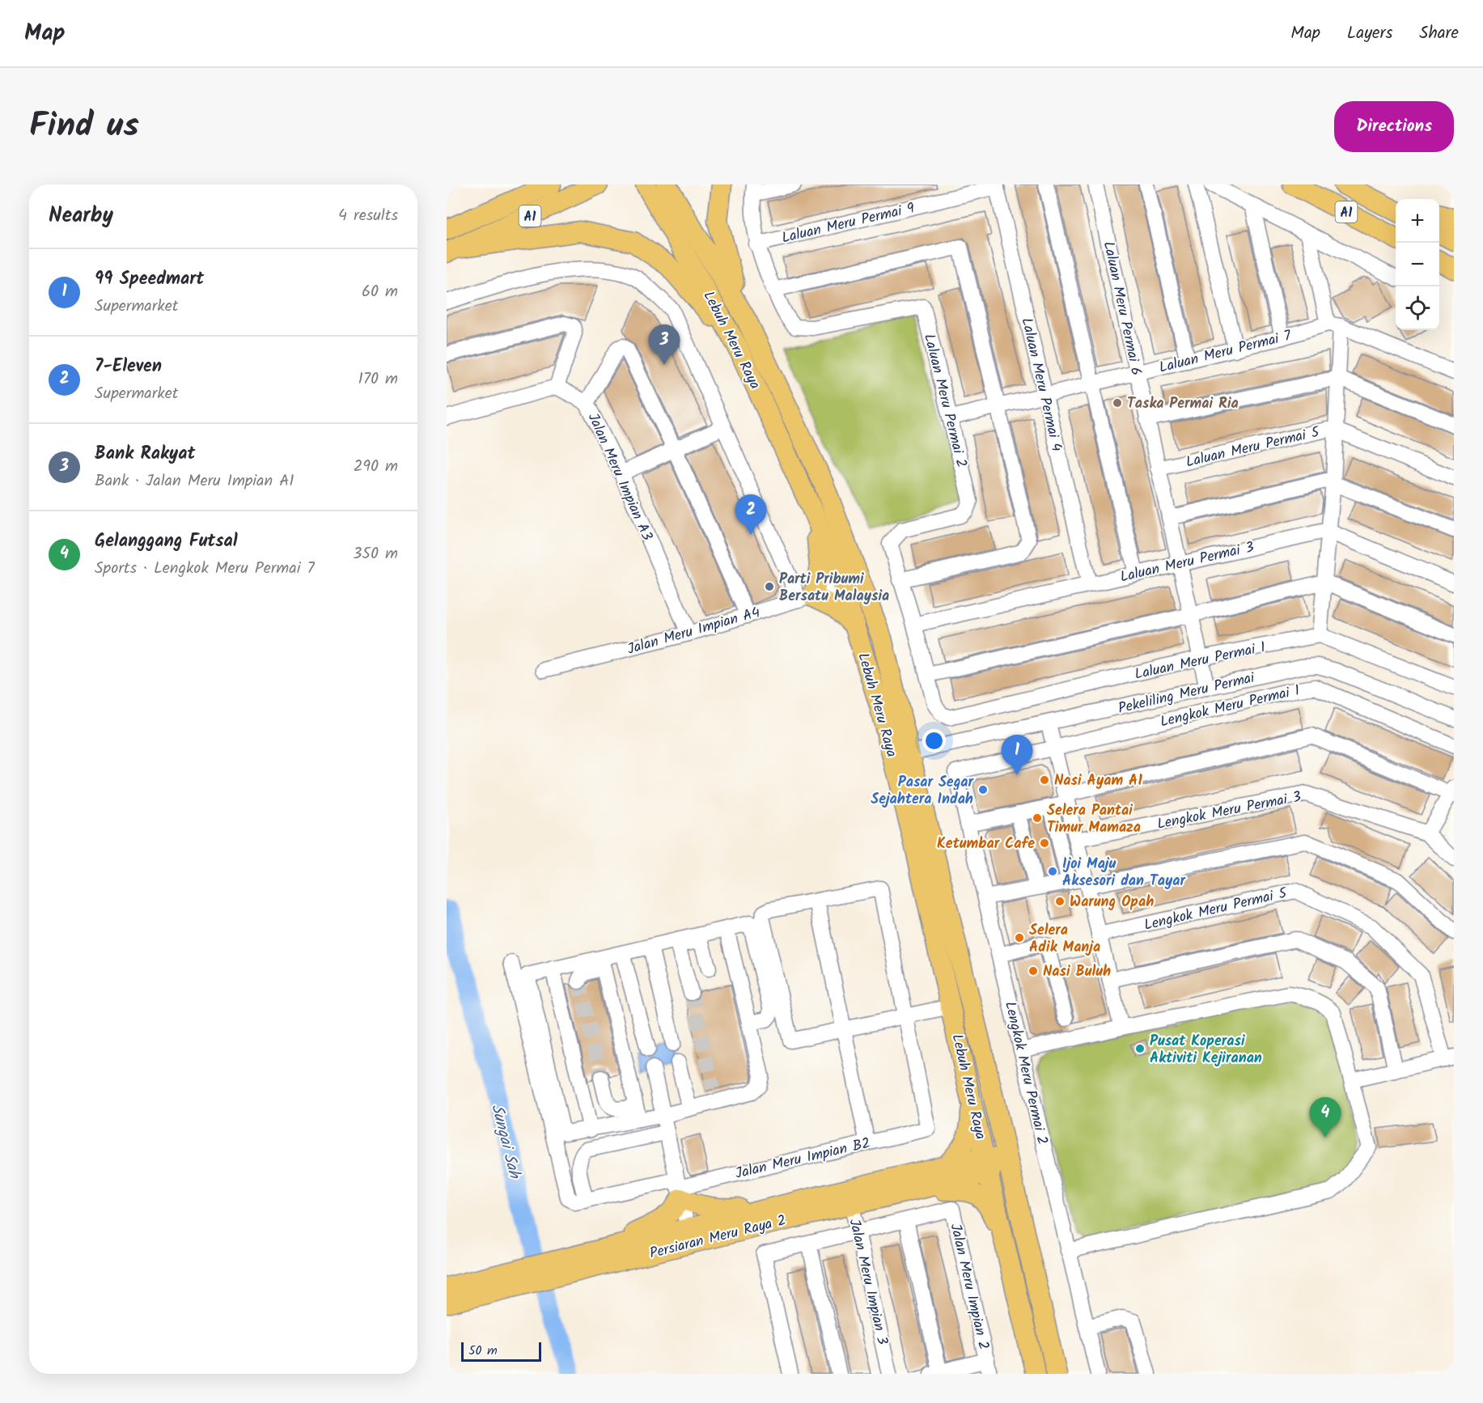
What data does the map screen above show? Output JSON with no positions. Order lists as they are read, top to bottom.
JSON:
{
  "streets": {
    "main road": ["A1", "Lebuh Meru Raya", "Persiaran Meru Raya 2"],
    "street": [
      "Laluan Meru Permai 9",
      "Laluan Meru Permai 6",
      "Laluan Meru Permai 7",
      "Laluan Meru Permai 4",
      "Laluan Meru Permai 2",
      "Laluan Meru Permai 5",
      "Jalan Meru Impian A3",
      "Laluan Meru Permai 3",
      "Jalan Meru Impian A4",
      "Laluan Meru Permai 1",
      "Pekeliling Meru Permai",
      "Lengkok Meru Permai 1",
      "Lengkok Meru Permai 3",
      "Lengkok Meru Permai 5",
      "Lengkok Meru Permai 2",
      "Jalan Meru Impian B2",
      "Jalan Meru Impian 3",
      "Jalan Meru Impian 2"
    ]
  },
  "crossings": [
    ["Laluan Meru Permai 9", "Laluan Meru Permai 4"],
    ["Laluan Meru Permai 9", "Laluan Meru Permai 2"],
    ["Laluan Meru Permai 6", "Laluan Meru Permai 7"],
    ["Laluan Meru Permai 6", "Laluan Meru Permai 5"],
    ["Laluan Meru Permai 6", "Laluan Meru Permai 3"],
    ["Laluan Meru Permai 6", "Laluan Meru Permai 1"],
    ["Laluan Meru Permai 6", "Pekeliling Meru Permai"],
    ["Lebuh Meru Raya", "Jalan Meru Impian A4"],
    ["Lebuh Meru Raya", "Pekeliling Meru Permai"],
    ["Lebuh Meru Raya", "Persiaran Meru Raya 2"],
    ["Laluan Meru Permai 7", "Laluan Meru Permai 4"],
    ["Laluan Meru Permai 7", "Laluan Meru Permai 2"],
    ["Laluan Meru Permai 4", "Laluan Meru Permai 3"],
    ["Laluan Meru Permai 2", "Laluan Meru Permai 3"],
    ["Laluan Meru Permai 2", "Laluan Meru Permai 1"],
    ["Jalan Meru Impian A3", "Jalan Meru Impian A4"],
    ["Lengkok Meru Permai 1", "Lengkok Meru Permai 2"],
    ["Persiaran Meru Raya 2", "Jalan Meru Impian 3"],
    ["Jalan Meru Impian 3", "Jalan Meru Impian 2"]
  ],
  "water": ["Sungai Sah"],
  "places": [
    "Taska Permai Ria",
    "Parti Pribumi Bersatu Malaysia",
    "Nasi Ayam A1",
    "Pasar Segar Sejahtera Indah",
    "Selera Pantai Timur Mamaza",
    "Ketumbar Cafe",
    "Ijoi Maju Aksesori dan Tayar",
    "Warung Opah",
    "Selera Adik Manja",
    "Nasi Buluh",
    "Pusat Koperasi Aktiviti Kejiranan"
  ],
  "scale_bar": "50 m",
  "page": {
    "header": "Map",
    "nav": ["Map", "Layers", "Share"],
    "title": "Find us",
    "buttons": "Directions",
    "heading": ["Nearby", "4 results"],
    "map_buttons": ["+", "−"],
    "list": [
      {
        "mark": "1",
        "name": "99 Speedmart",
        "note": "Supermarket",
        "value": "60 m"
      },
      {
        "mark": "2",
        "name": "7-Eleven",
        "note": "Supermarket",
        "value": "170 m"
      },
      {
        "mark": "3",
        "name": "Bank Rakyat",
        "note": "Bank · Jalan Meru Impian A1",
        "value": "290 m"
      },
      {
        "mark": "4",
        "name": "Gelanggang Futsal",
        "note": "Sports · Lengkok Meru Permai 7",
        "value": "350 m"
      }
    ],
    "pins": [
      "3",
      "2",
      "1",
      "4"
    ],
    "scale": "50 m"
  }
}
